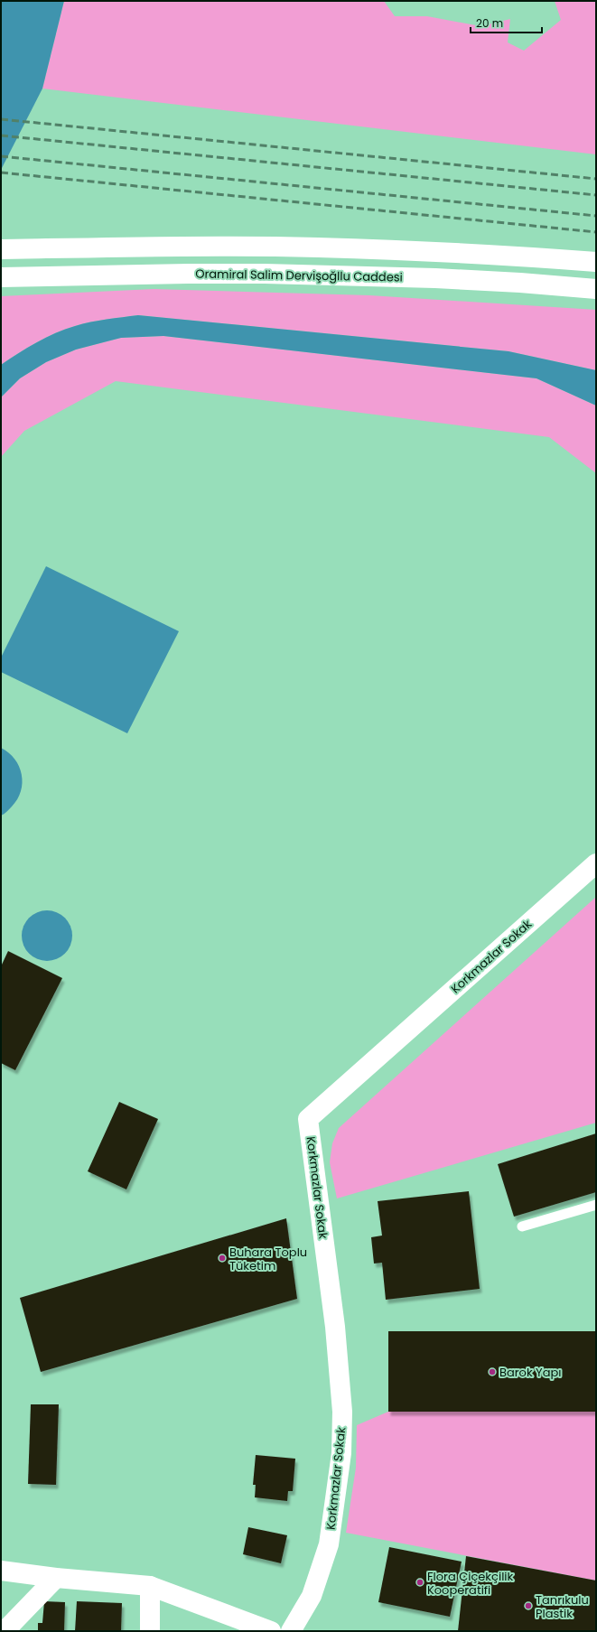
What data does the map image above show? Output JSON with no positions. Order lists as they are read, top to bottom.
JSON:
{
  "streets": {
    "street": ["Oramiral Salim Dervişoğllu Caddesi", "Korkmazlar Sokak"]
  },
  "places": [
    "Buhara Toplu Tüketim",
    "Barok Yapı",
    "Flora Çiçekçilik Kooperatifi",
    "Tanrıkulu Plastik"
  ],
  "scale_bar": "20 m"
}
